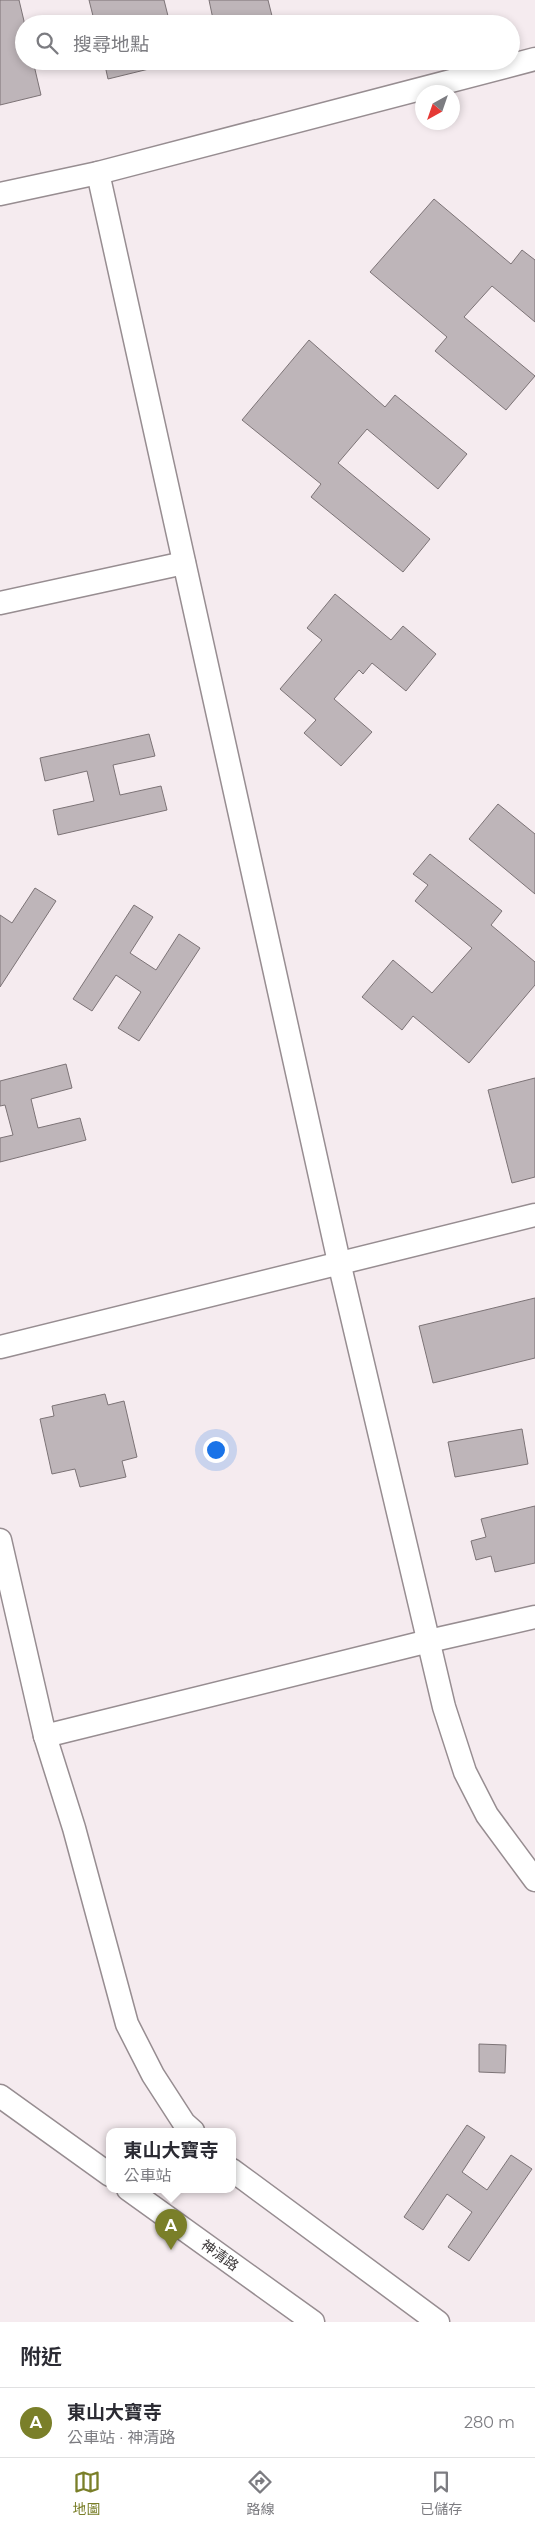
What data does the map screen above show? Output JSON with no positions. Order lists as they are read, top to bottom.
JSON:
{
  "streets": {
    "street": ["神清路"]
  },
  "north": "bottom left",
  "page": {
    "search": "搜尋地點",
    "popup": ["東山大寶寺", "公車站"],
    "pins": "A",
    "heading": "附近",
    "list": [
      {
        "mark": "A",
        "name": "東山大寶寺",
        "note": "公車站 · 神清路",
        "value": "280 m"
      }
    ],
    "nav": ["地圖", "路線", "已儲存"]
  }
}
